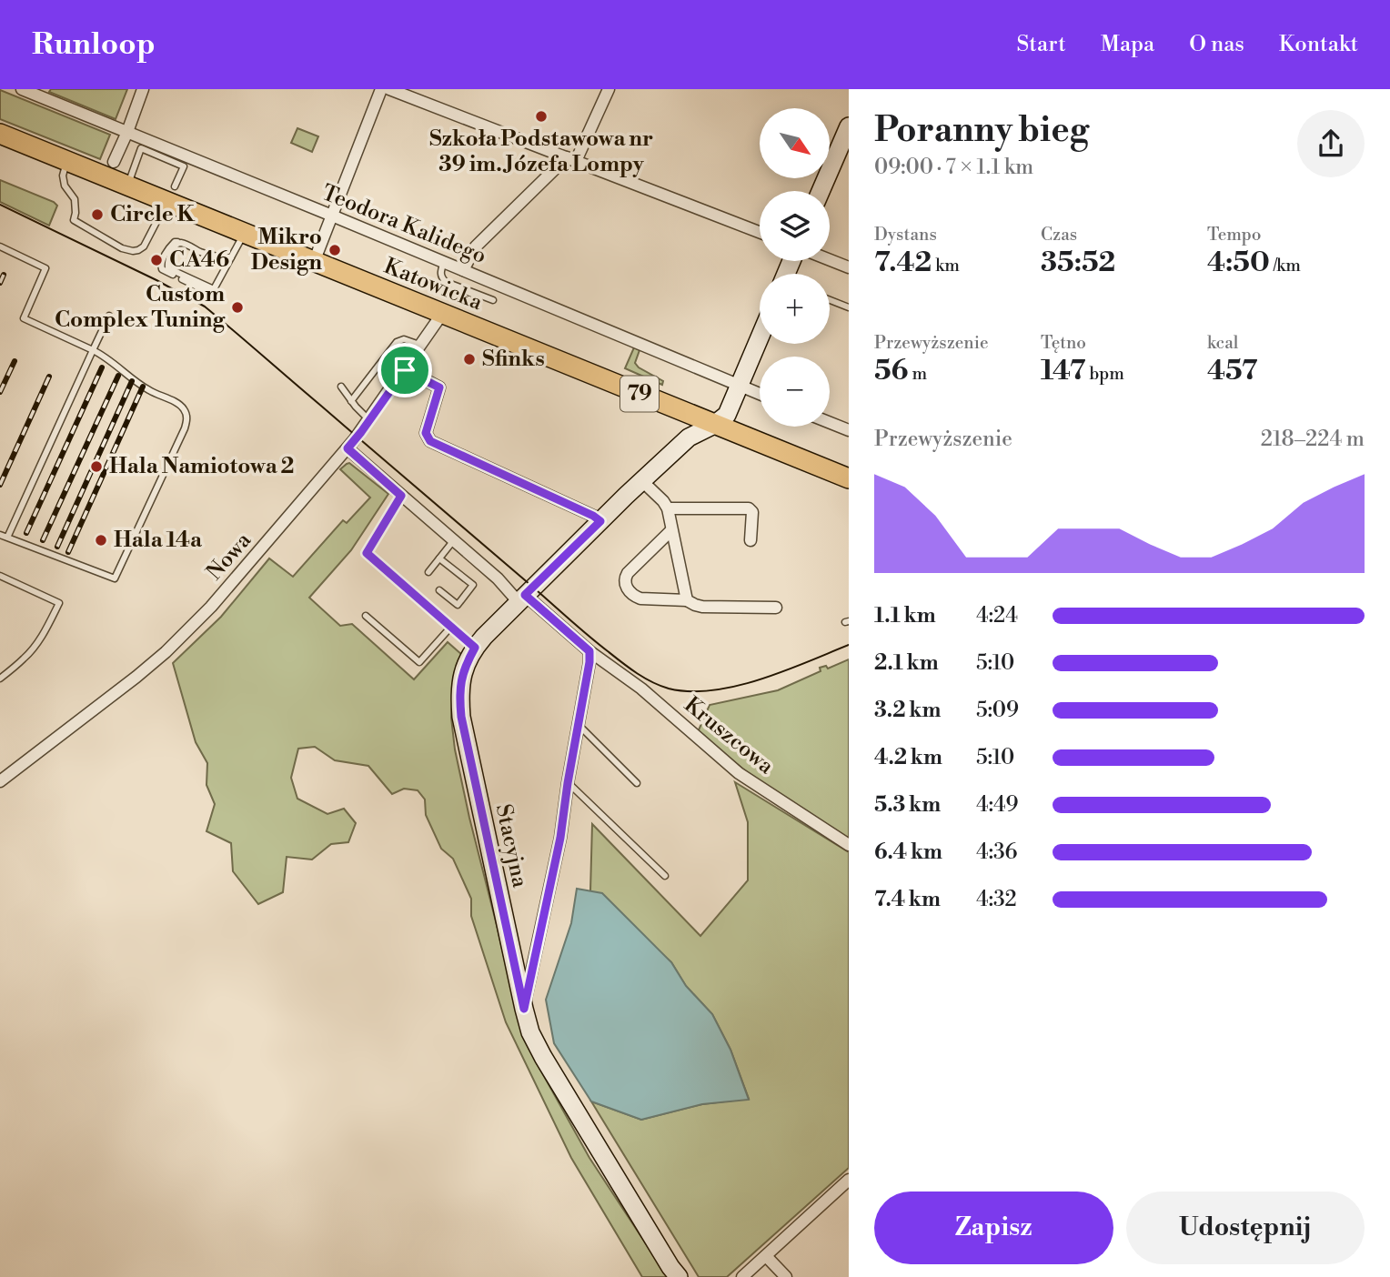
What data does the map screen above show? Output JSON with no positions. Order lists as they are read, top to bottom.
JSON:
{
  "streets": {
    "main road": ["Katowicka", "79"],
    "street": [
      "Teodora Kalidego",
      "Nowa",
      "Kruszcowa",
      "Stacyjna"
    ]
  },
  "crossings": [
    ["Katowicka", "Nowa"],
    ["Katowicka", "Stacyjna"],
    ["Nowa", "Kruszcowa"],
    ["Kruszcowa", "Stacyjna"]
  ],
  "places": [
    "Szkoła Podstawowa nr 39 im. Józefa Lompy",
    "Circle K",
    "Mikro Design",
    "CA46",
    "Custom Complex Tuning",
    "Sfinks",
    "Hala Namiotowa 2",
    "Hala 14a"
  ],
  "north": "bottom right",
  "page": {
    "header": "Runloop",
    "nav": [
      "Start",
      "Mapa",
      "O nas",
      "Kontakt"
    ],
    "heading": ["Poranny bieg", "09:00 · 7 × 1.1 km"],
    "map_buttons": ["+", "−"],
    "stats": [
      ["Dystans", "7.42 km"],
      ["Czas", "35:52"],
      ["Tempo", "4:50 /km"],
      ["Przewyższenie", "56 m"],
      ["Tętno", "147 bpm"],
      ["kcal", "457"]
    ],
    "chart": ["Przewyższenie", "218–224 m"],
    "list": [
      {
        "name": "1.1 km",
        "note": "4:24"
      },
      {
        "name": "2.1 km",
        "note": "5:10"
      },
      {
        "name": "3.2 km",
        "note": "5:09"
      },
      {
        "name": "4.2 km",
        "note": "5:10"
      },
      {
        "name": "5.3 km",
        "note": "4:49"
      },
      {
        "name": "6.4 km",
        "note": "4:36"
      },
      {
        "name": "7.4 km",
        "note": "4:32"
      }
    ],
    "buttons": ["Zapisz", "Udostępnij"]
  }
}
